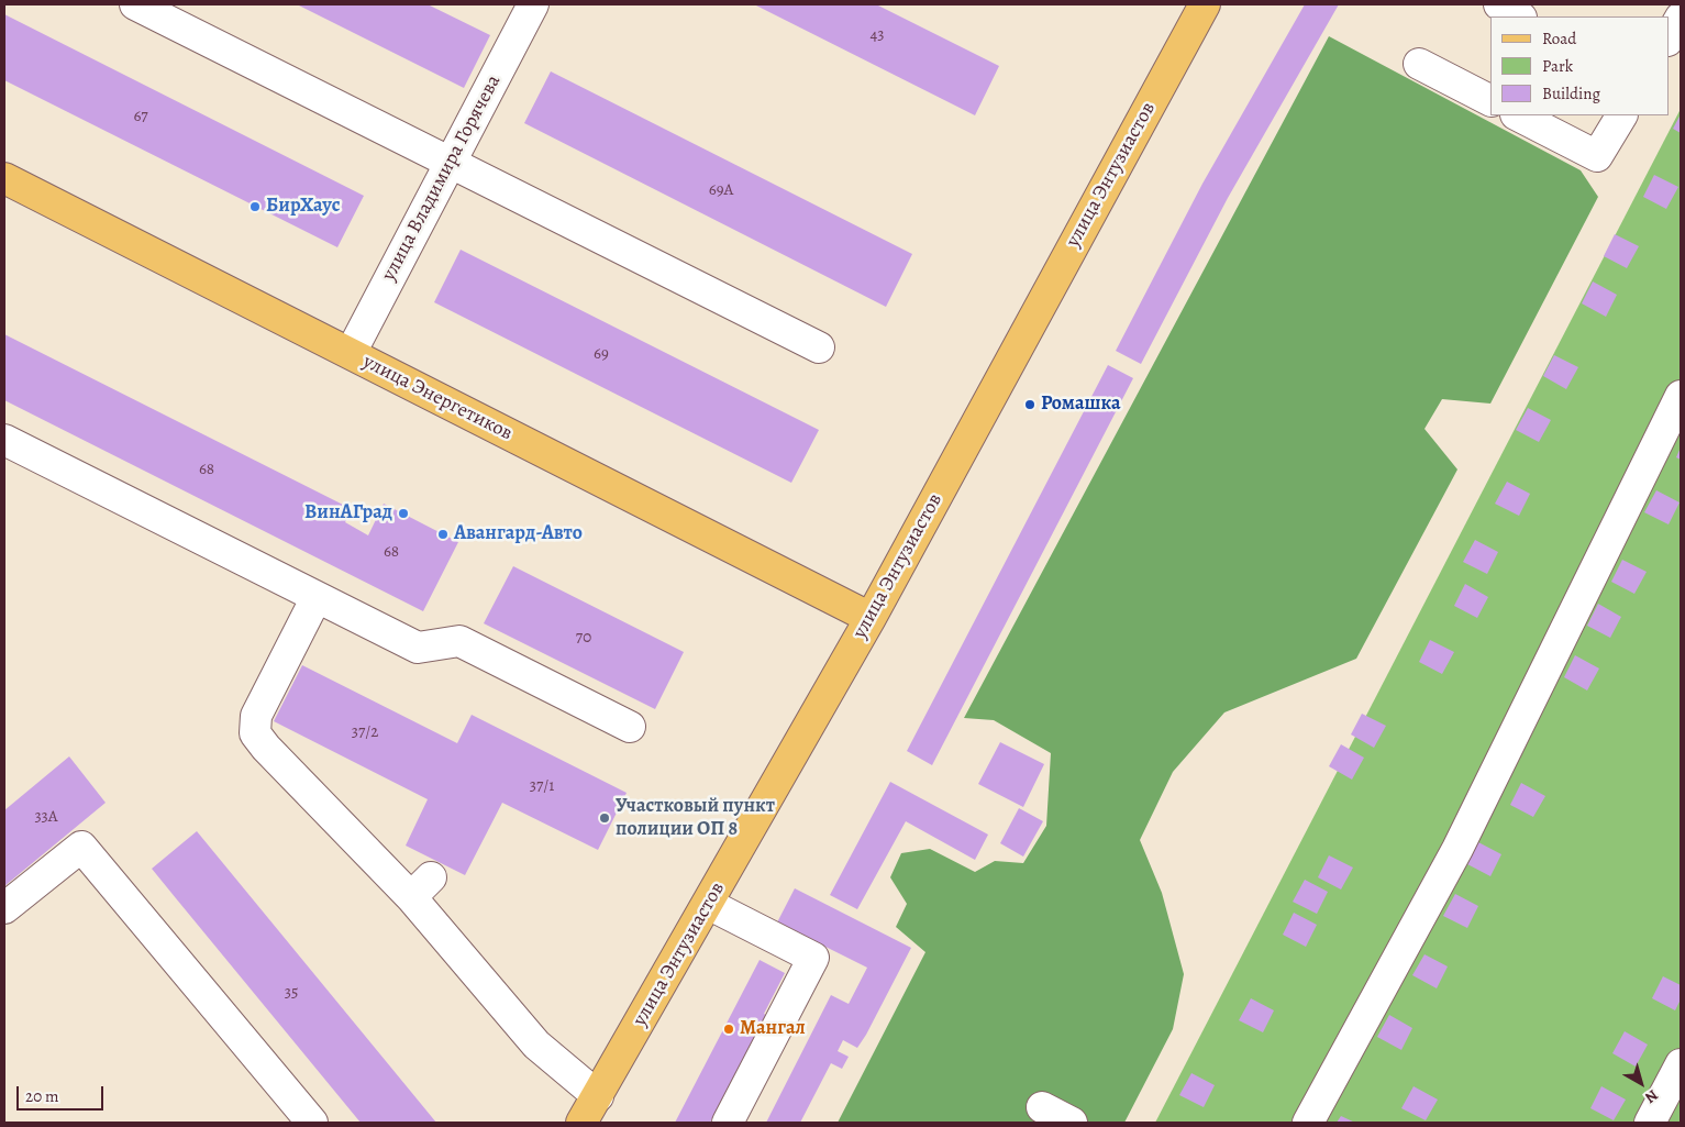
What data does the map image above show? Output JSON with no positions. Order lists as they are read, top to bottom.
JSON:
{
  "streets": {
    "main road": ["улица Энтузиастов", "улица Энергетиков"],
    "street": ["улица Владимира Горячева"]
  },
  "crossings": [
    ["улица Энтузиастов", "улица Энергетиков"],
    ["улица Владимира Горячева", "улица Энергетиков"]
  ],
  "places": [
    "БирХаус",
    "Ромашка",
    "ВинАГрад",
    "Авангард-Авто",
    "Участковый пункт полиции ОП 8",
    "Мангал"
  ],
  "house_numbers": [
    "43",
    "67",
    "69А",
    "69",
    "68",
    "68",
    "70",
    "37/2",
    "37/1",
    "33А",
    "35"
  ],
  "legend": ["Road", "Park", "Building"],
  "scale_bar": "20 m",
  "north": "bottom right"
}
